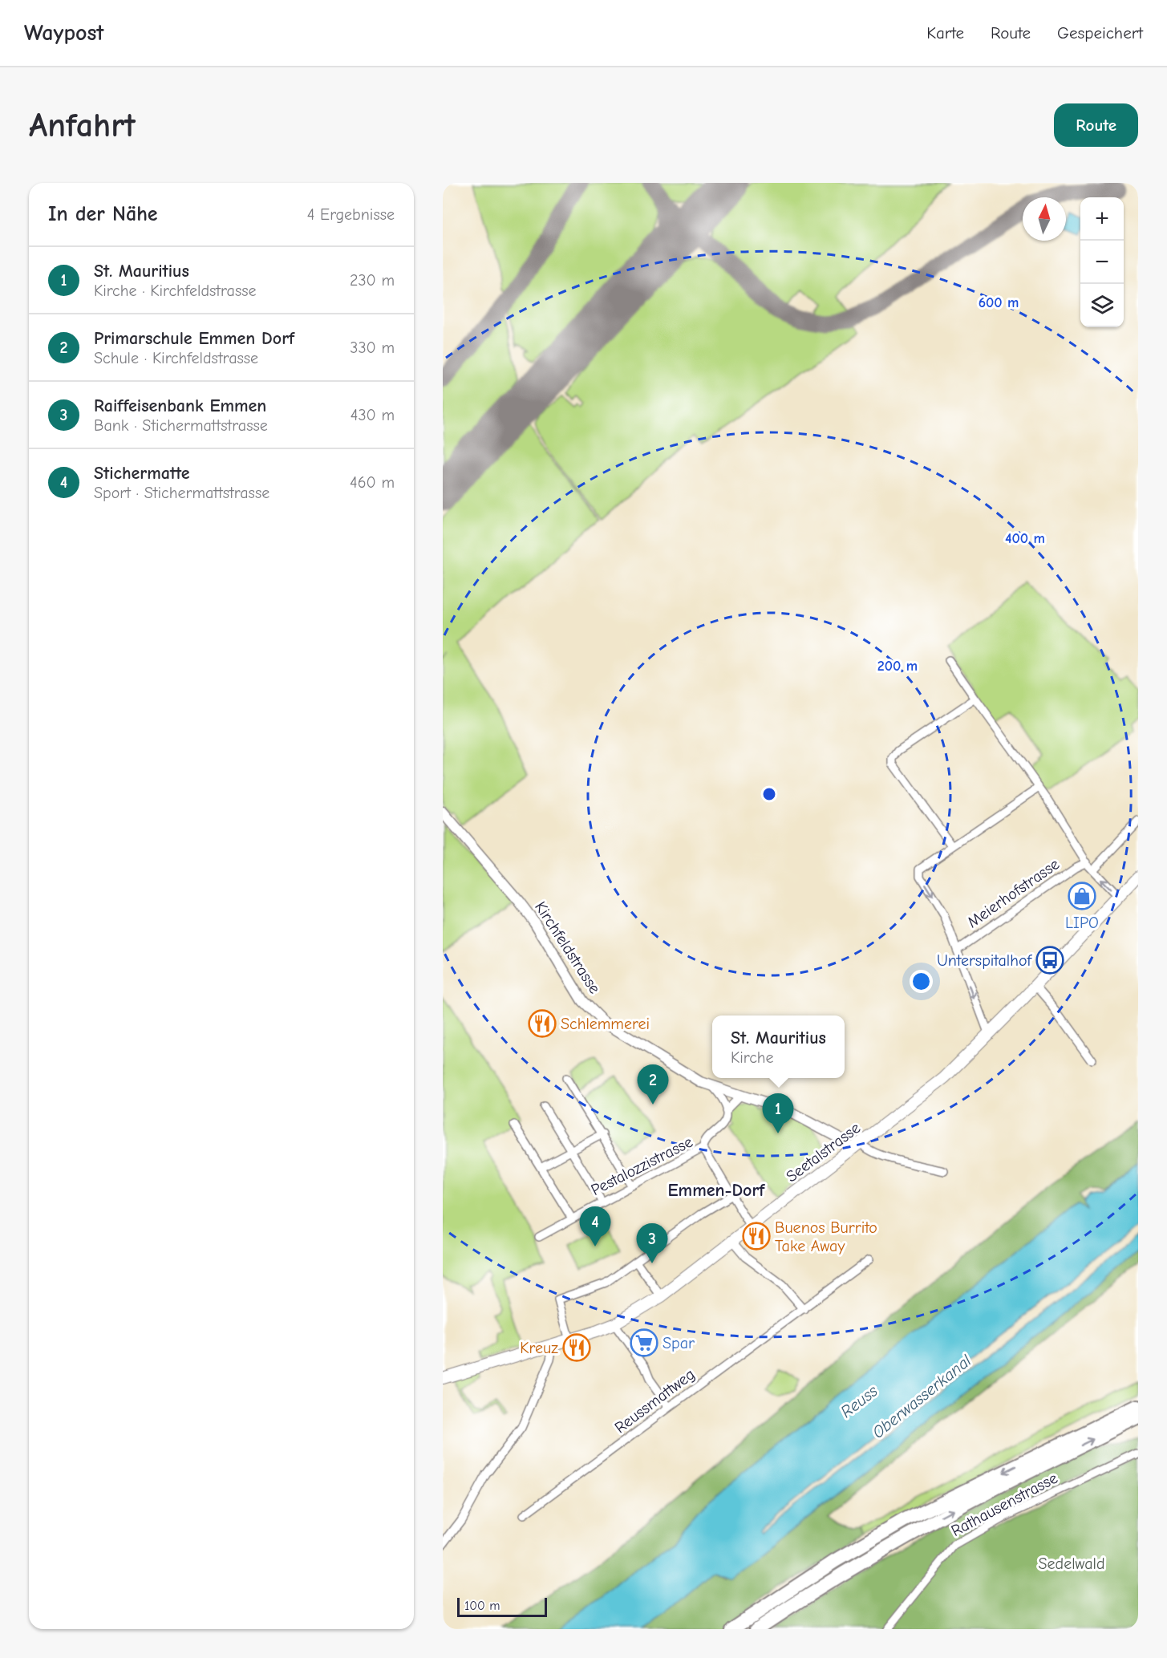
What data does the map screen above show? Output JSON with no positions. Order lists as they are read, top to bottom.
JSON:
{
  "streets": {
    "main road": ["Seetalstrasse"],
    "street": [
      "Meierhofstrasse",
      "Kirchfeldstrasse",
      "Pestalozzistrasse",
      "Reussmattweg",
      "Rathausenstrasse"
    ]
  },
  "crossings": [
    ["Meierhofstrasse", "Seetalstrasse"],
    ["Kirchfeldstrasse", "Seetalstrasse"],
    ["Seetalstrasse", "Pestalozzistrasse"]
  ],
  "one_way": ["Meierhofstrasse"],
  "districts": ["Emmen-Dorf"],
  "water": ["Oberwasserkanal", "Reuss"],
  "parks": ["Sedelwald"],
  "places": {
    "shop": ["LIPO"],
    "bus stop": ["Unterspitalhof"],
    "restaurant": ["Schlemmerei", "Buenos Burrito Take Away", "Kreuz"],
    "supermarket": ["Spar"]
  },
  "scale_bar": "100 m",
  "north": "top",
  "page": {
    "header": "Waypost",
    "nav": ["Karte", "Route", "Gespeichert"],
    "buttons": "Route",
    "title": "Anfahrt",
    "heading": ["In der Nähe", "4 Ergebnisse"],
    "map_buttons": ["+", "−"],
    "list": [
      {
        "mark": "1",
        "name": "St. Mauritius",
        "note": "Kirche · Kirchfeldstrasse",
        "value": "230 m"
      },
      {
        "mark": "2",
        "name": "Primarschule Emmen Dorf",
        "note": "Schule · Kirchfeldstrasse",
        "value": "330 m"
      },
      {
        "mark": "3",
        "name": "Raiffeisenbank Emmen",
        "note": "Bank · Stichermattstrasse",
        "value": "430 m"
      },
      {
        "mark": "4",
        "name": "Stichermatte",
        "note": "Sport · Stichermattstrasse",
        "value": "460 m"
      }
    ],
    "popup": ["St. Mauritius", "Kirche"],
    "pins": [
      "2",
      "1",
      "4",
      "3"
    ],
    "scale": "100 m"
  },
  "rings": ["600 m", "400 m", "200 m"]
}
